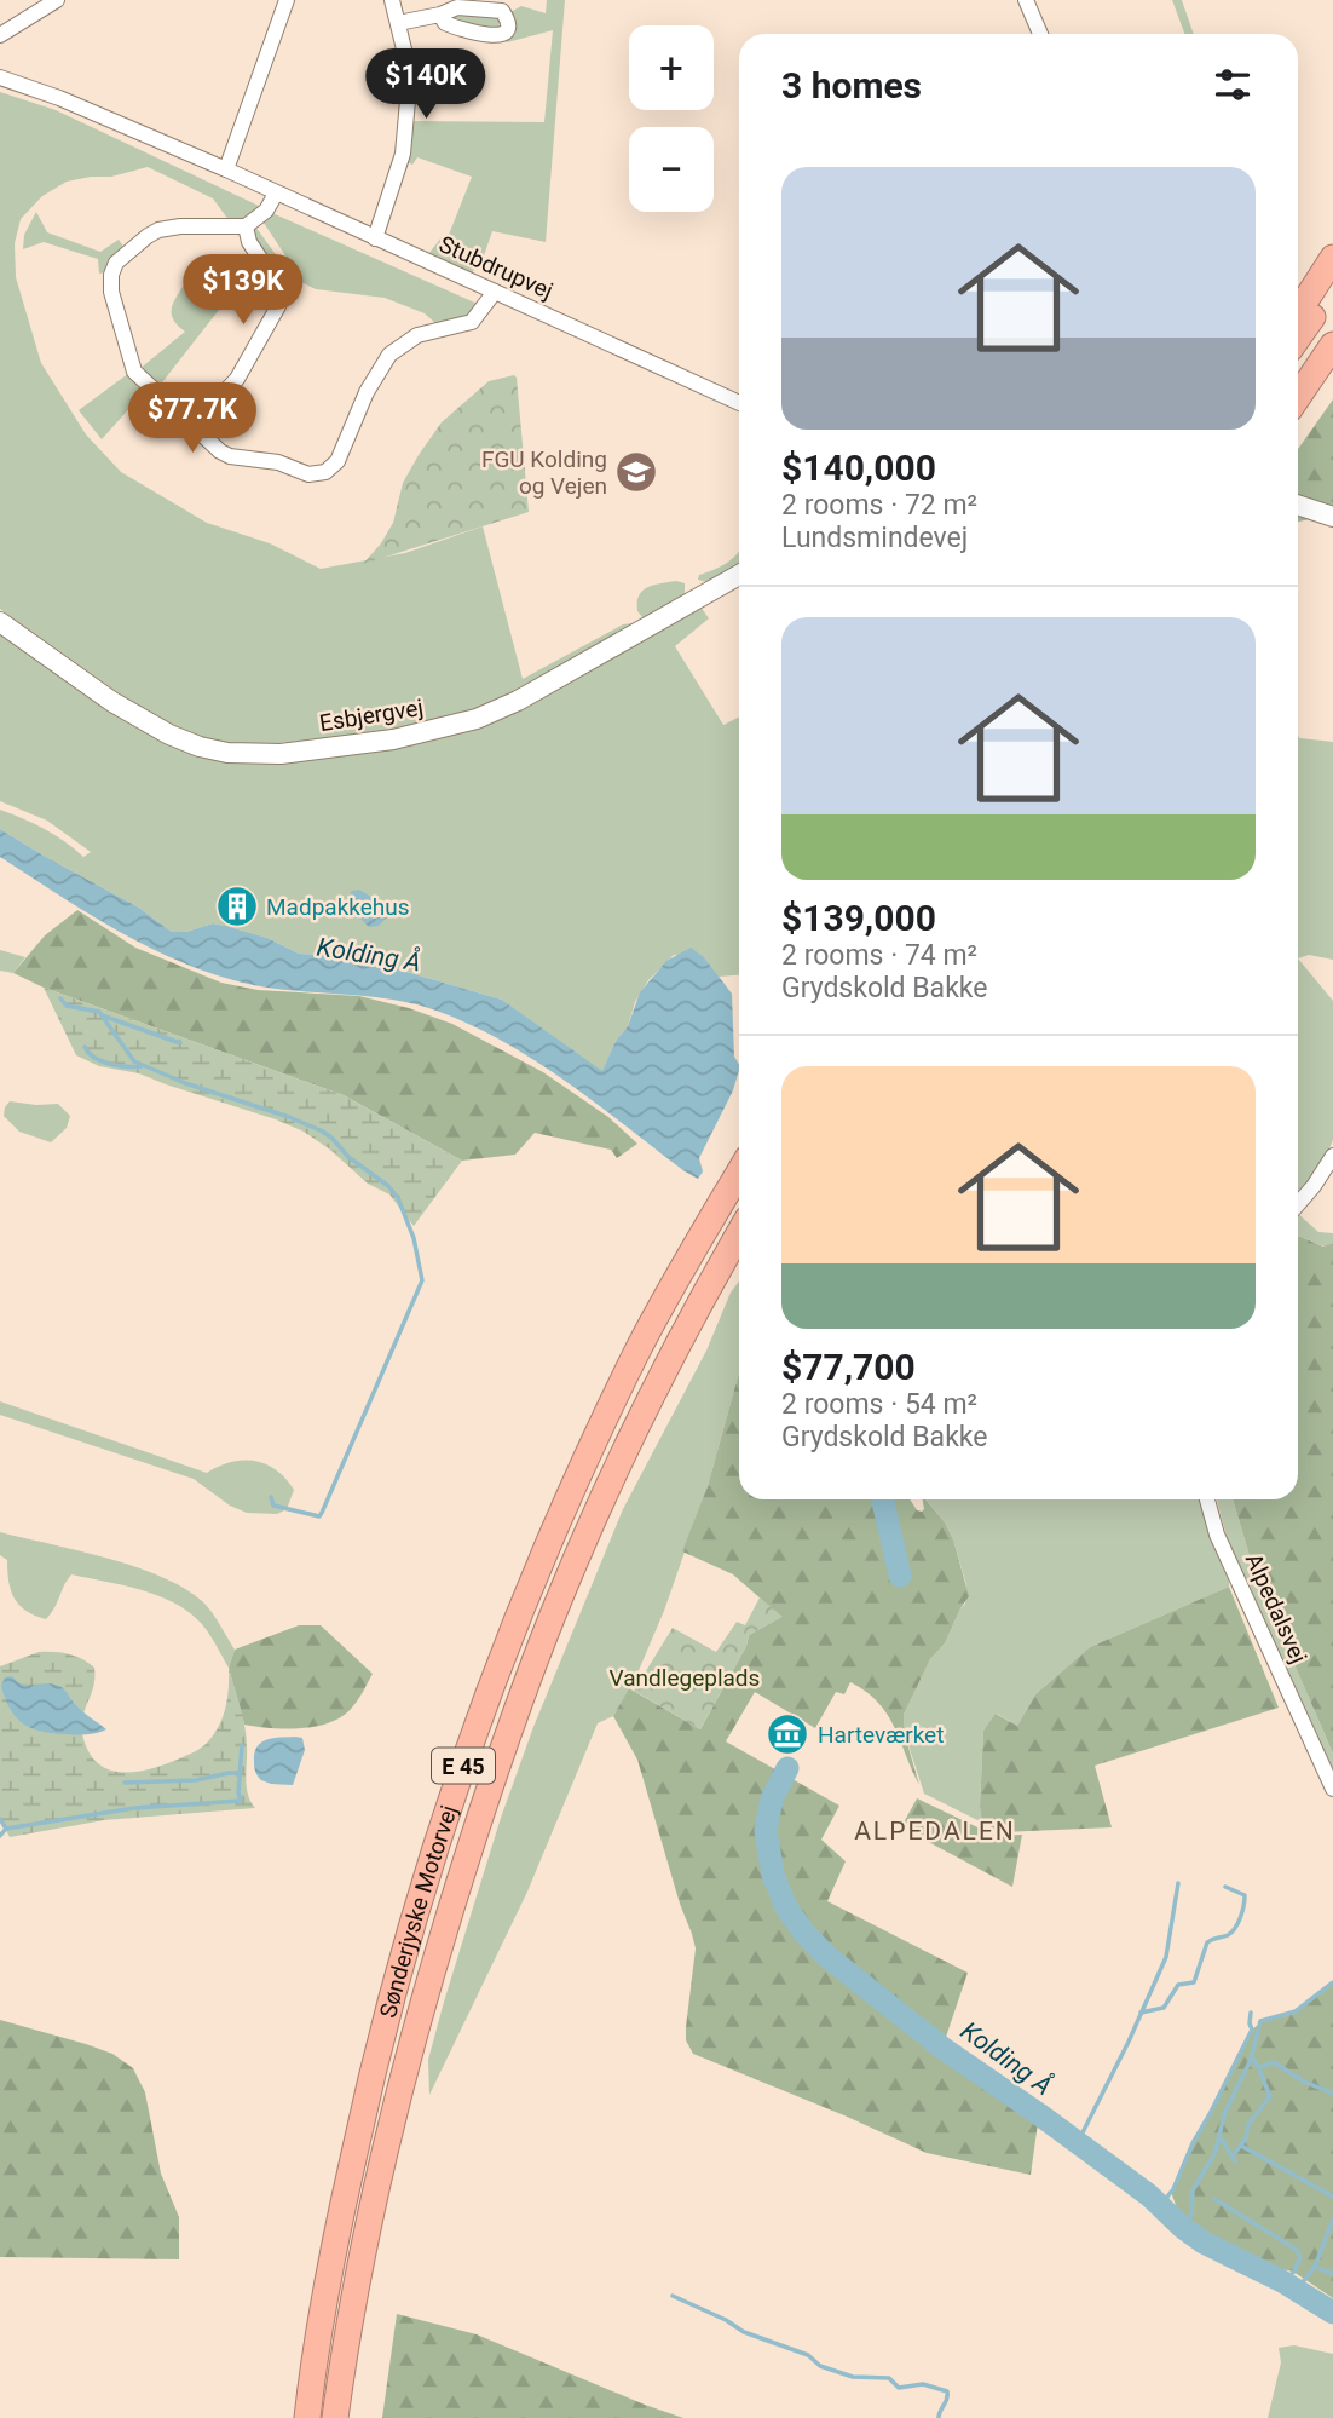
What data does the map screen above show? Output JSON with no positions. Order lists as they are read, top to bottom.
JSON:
{
  "streets": {
    "highway": ["E 45", "Sønderjyske Motorvej"],
    "main road": ["Esbjergvej"],
    "street": ["Stubdrupvej", "Alpedalsvej"]
  },
  "districts": ["ALPEDALEN"],
  "water": ["Kolding Å"],
  "parks": ["Vandlegeplads"],
  "places": {
    "school or university": ["FGU Kolding og Vejen"],
    "building": ["Madpakkehus"],
    "museum": ["Harteværket"]
  },
  "page": {
    "map_buttons": ["+", "−"],
    "heading": "3 homes",
    "price": ["$140K", "$139K", "$77.7K"],
    "list": [
      {
        "name": "$140,000",
        "note": "2 rooms · 72 m² · Lundsmindevej"
      },
      {
        "name": "$139,000",
        "note": "2 rooms · 74 m² · Grydskold Bakke"
      },
      {
        "name": "$77,700",
        "note": "2 rooms · 54 m² · Grydskold Bakke"
      }
    ]
  }
}
